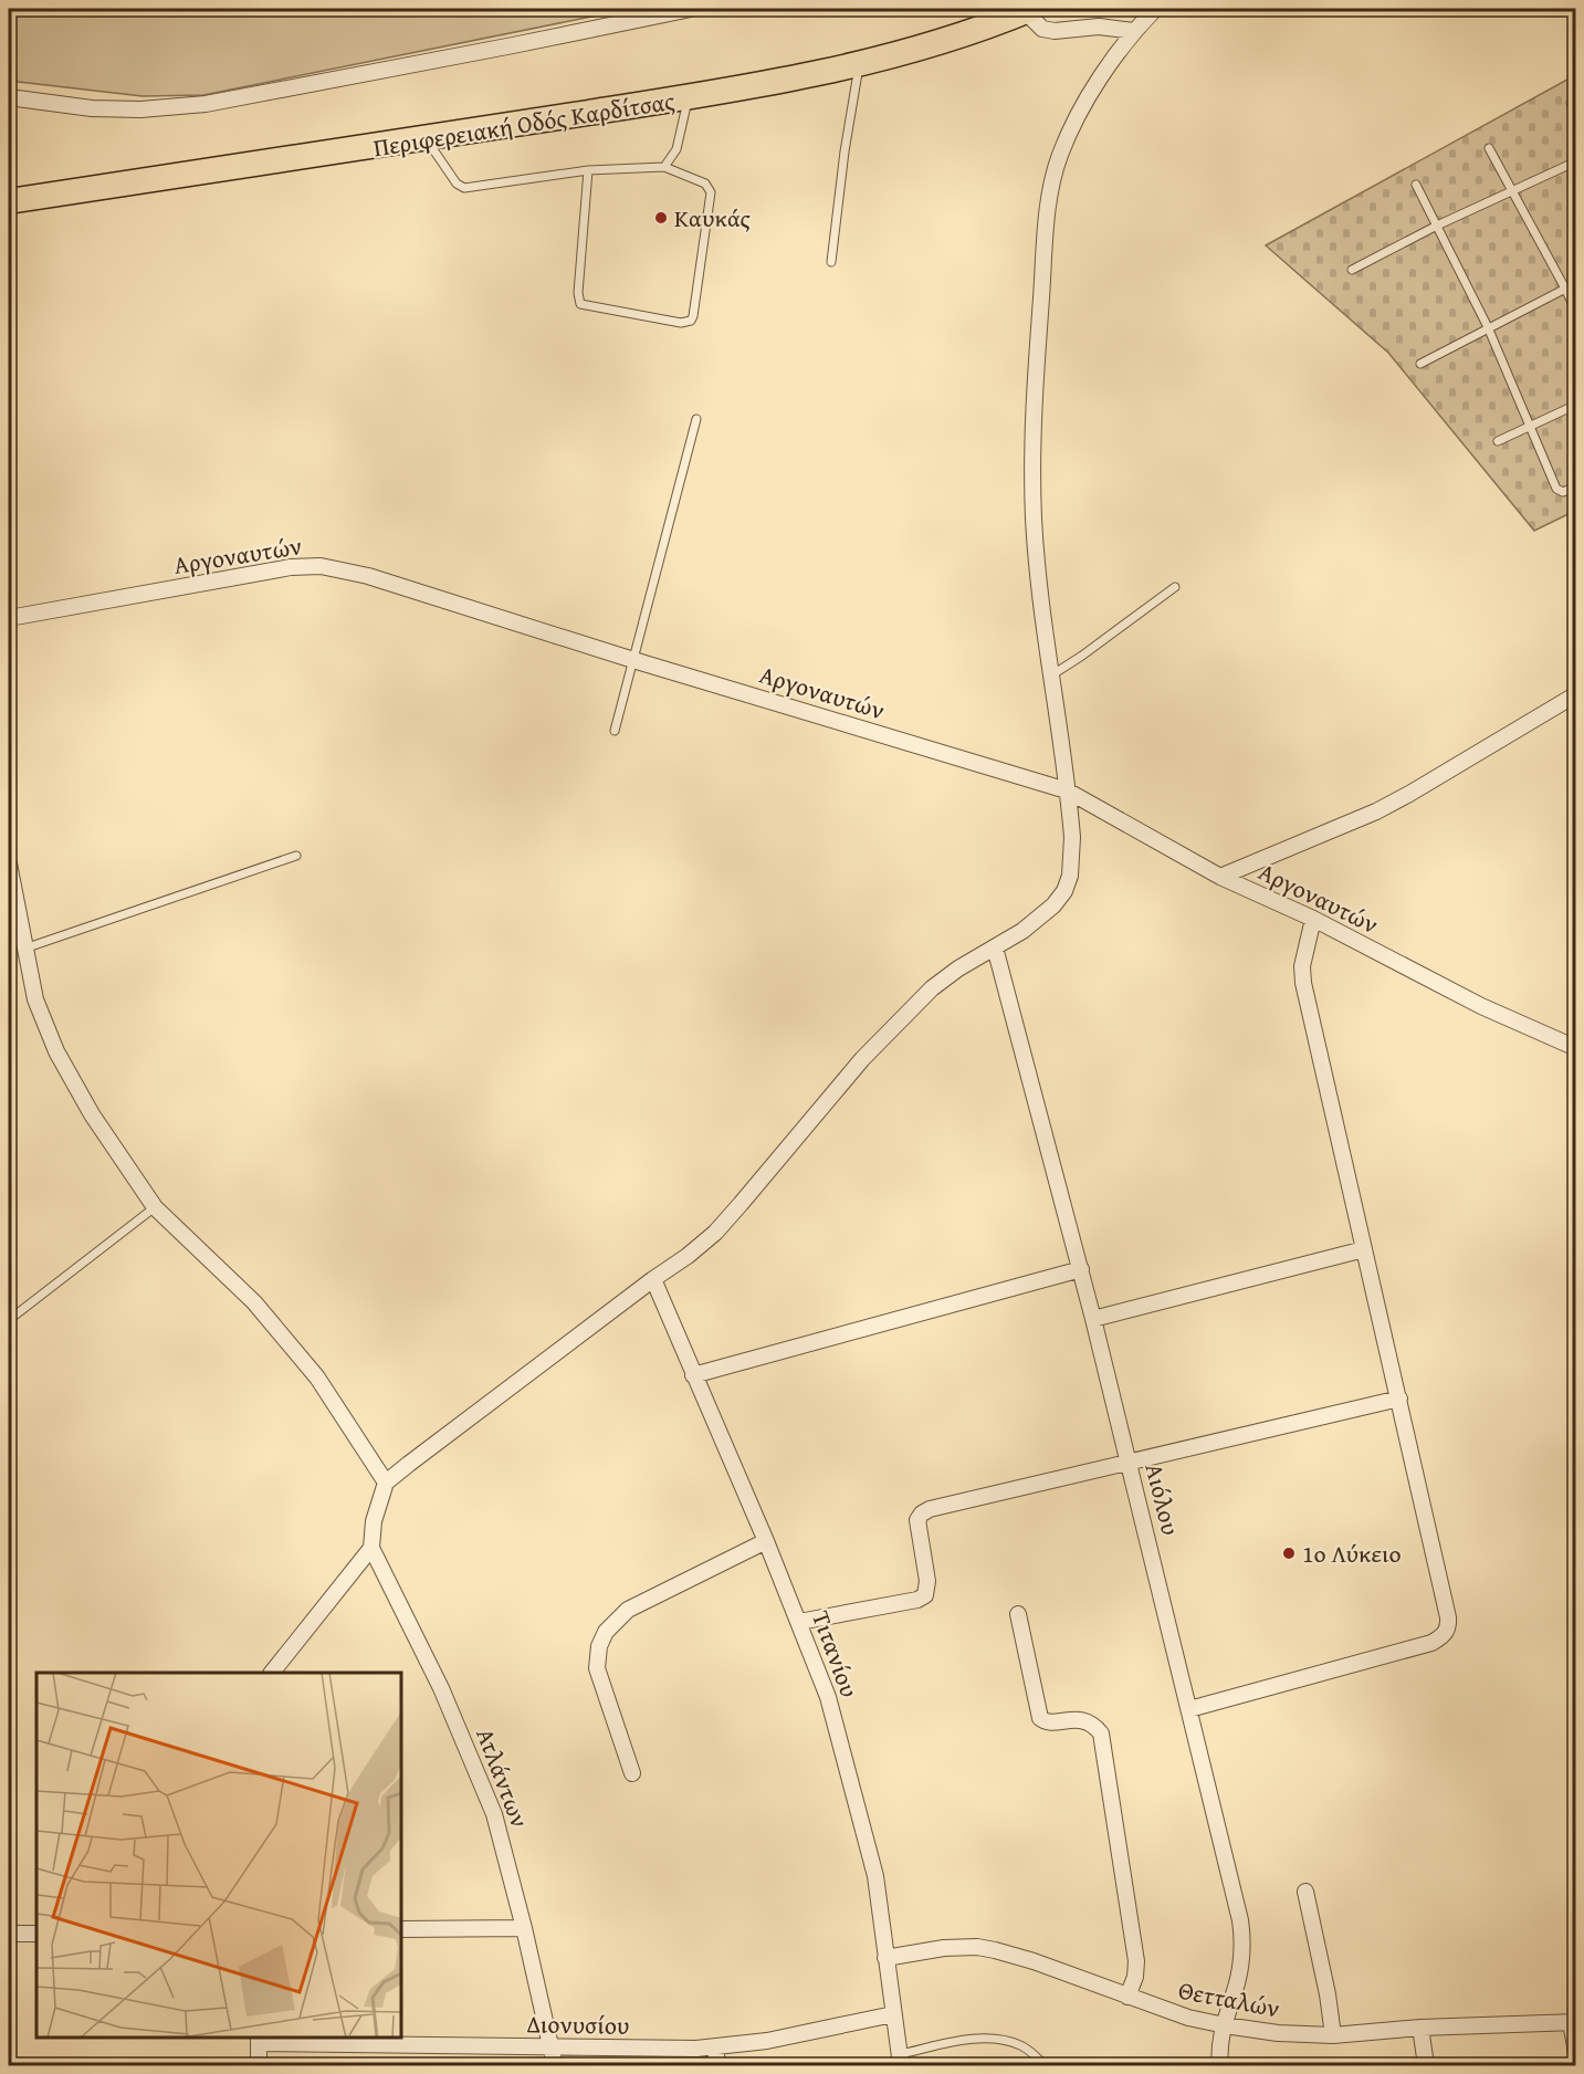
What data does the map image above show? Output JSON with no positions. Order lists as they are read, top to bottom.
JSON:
{
  "streets": {
    "main road": ["Περιφερειακή Οδός Καρδίτσας"],
    "street": [
      "Αργοναυτών",
      "Αιόλου",
      "Τιτανίου",
      "Ατλάντων",
      "Θετταλών",
      "Διονυσίου"
    ]
  },
  "crossings": [
    ["Αιόλου", "Θετταλών"],
    ["Τιτανίου", "Θετταλών"],
    ["Τιτανίου", "Διονυσίου"],
    ["Ατλάντων", "Διονυσίου"]
  ],
  "places": ["Καυκάς", "1ο Λύκειο"]
}
